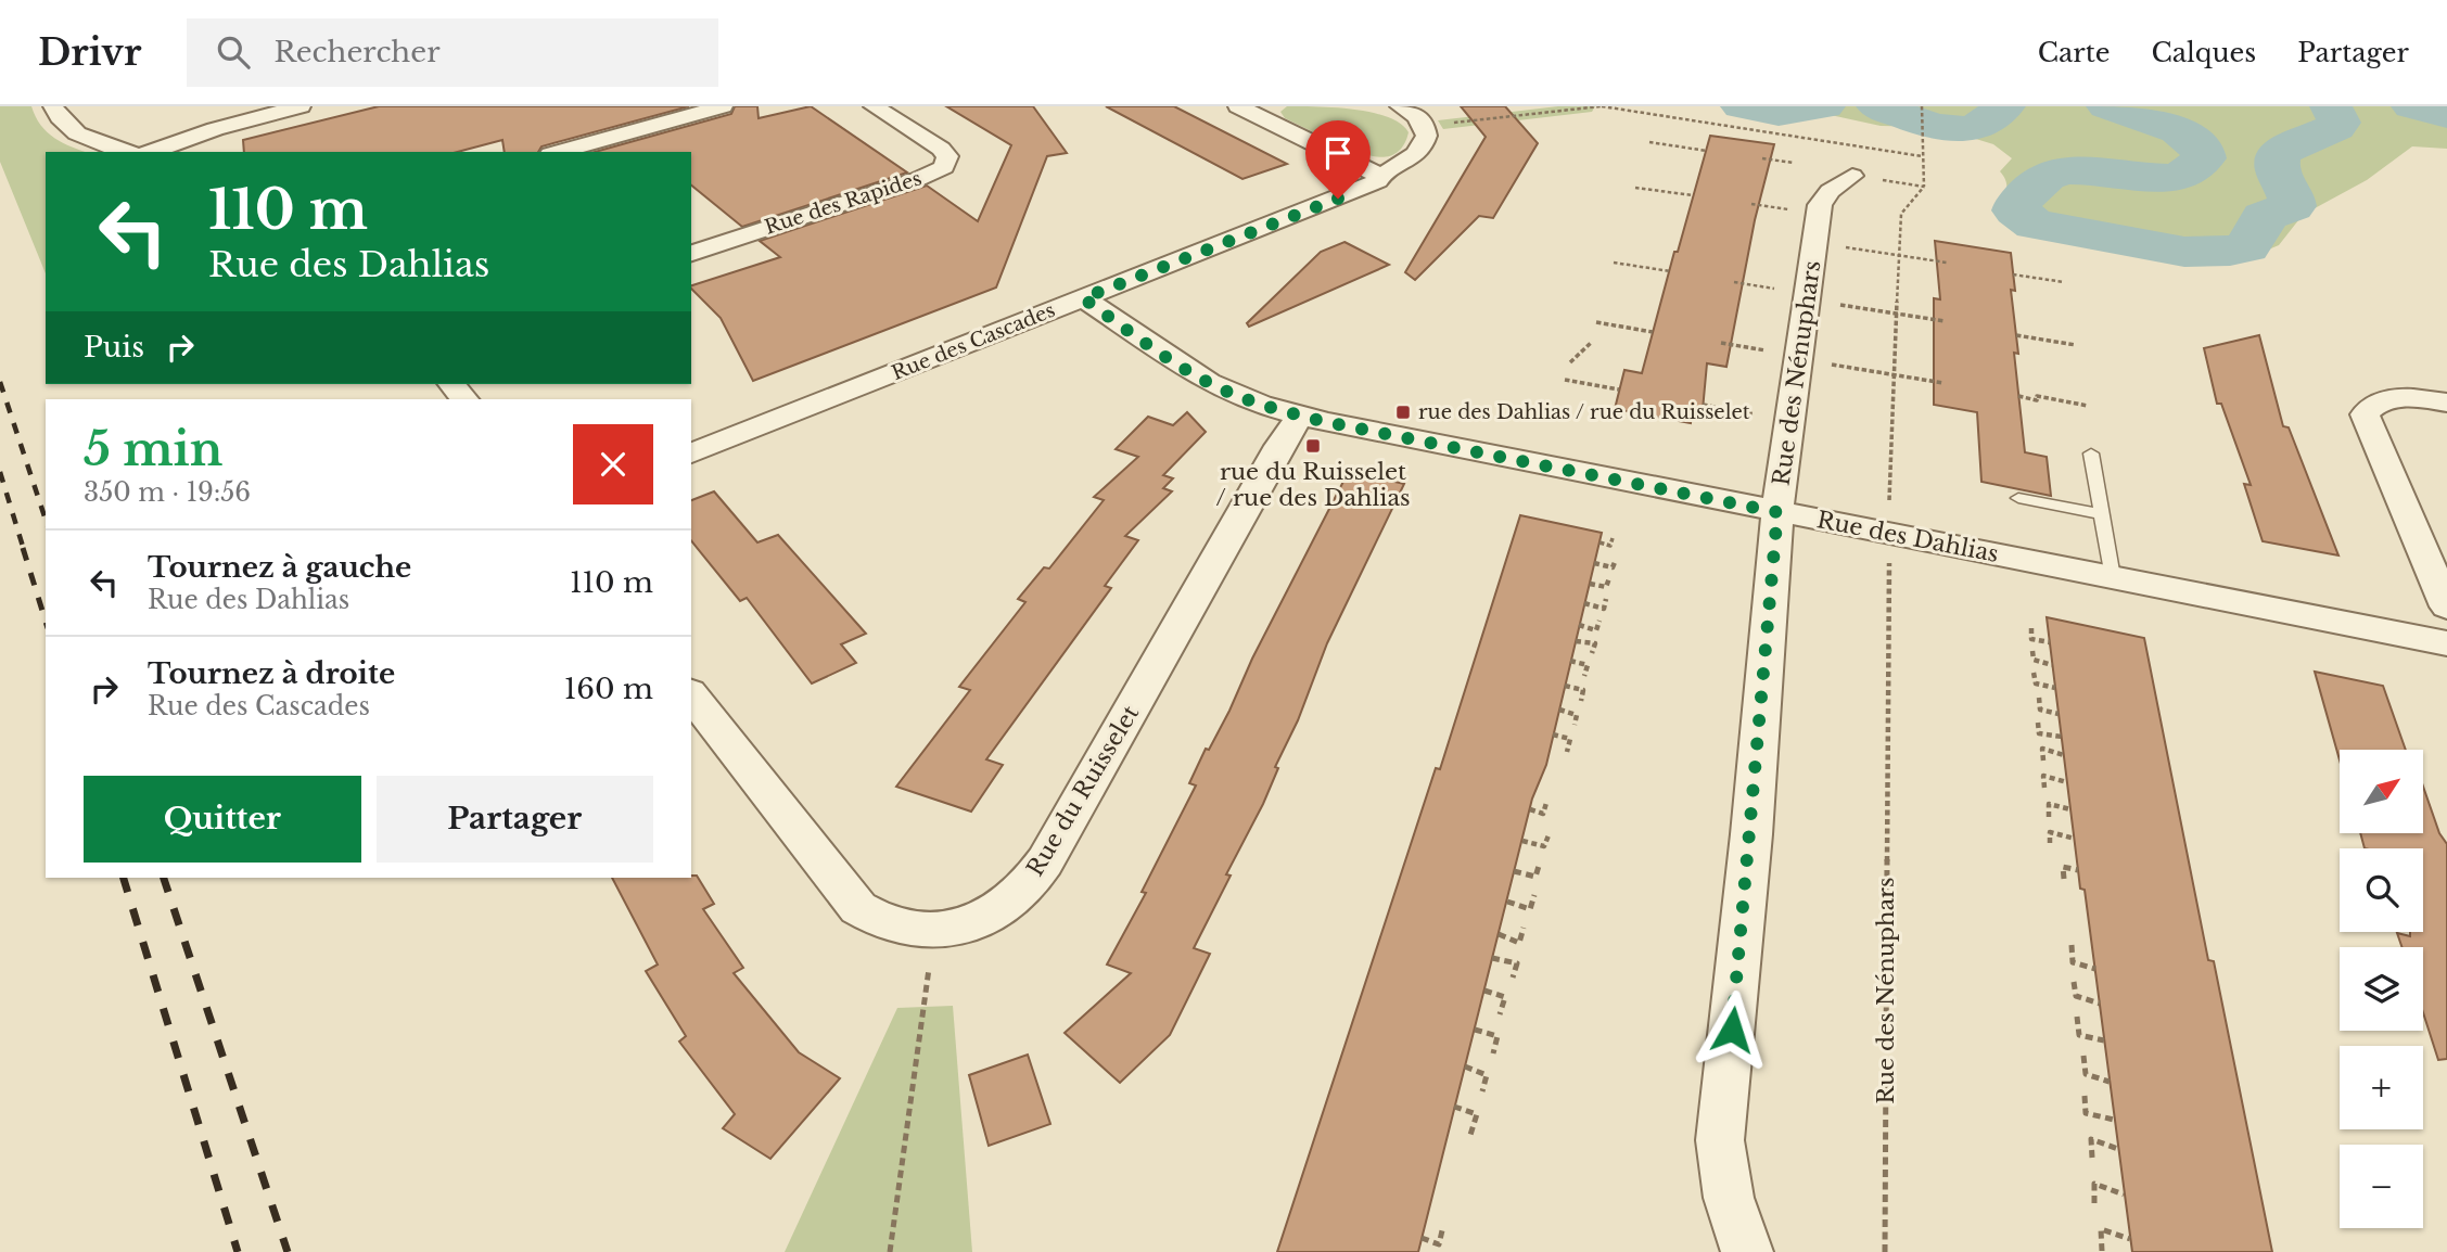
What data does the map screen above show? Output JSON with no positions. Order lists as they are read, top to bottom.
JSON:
{
  "streets": {
    "street": [
      "Rue des Rapides",
      "Rue des Cascades",
      "Rue des Nénuphars",
      "Rue des Dahlias",
      "Rue du Ruisselet"
    ]
  },
  "crossings": [
    ["Rue des Cascades", "Rue des Dahlias"],
    ["Rue des Nénuphars", "Rue des Dahlias"],
    ["Rue des Dahlias", "Rue du Ruisselet"]
  ],
  "places": {
    "transit": ["rue des Dahlias / rue du Ruisselet", "rue du Ruisselet / rue des Dahlias"]
  },
  "north": "top right",
  "page": {
    "header": "Drivr",
    "search": "Rechercher",
    "nav": ["Carte", "Calques", "Partager"],
    "turn": ["110 m", "Rue des Dahlias"],
    "then": "Puis",
    "heading": ["5 min", "350 m · 19:56"],
    "list": [
      {
        "name": "Tournez à gauche",
        "note": "Rue des Dahlias",
        "value": "110 m"
      },
      {
        "name": "Tournez à droite",
        "note": "Rue des Cascades",
        "value": "160 m"
      }
    ],
    "map_buttons": ["+", "−"],
    "buttons": ["Quitter", "Partager"]
  }
}
